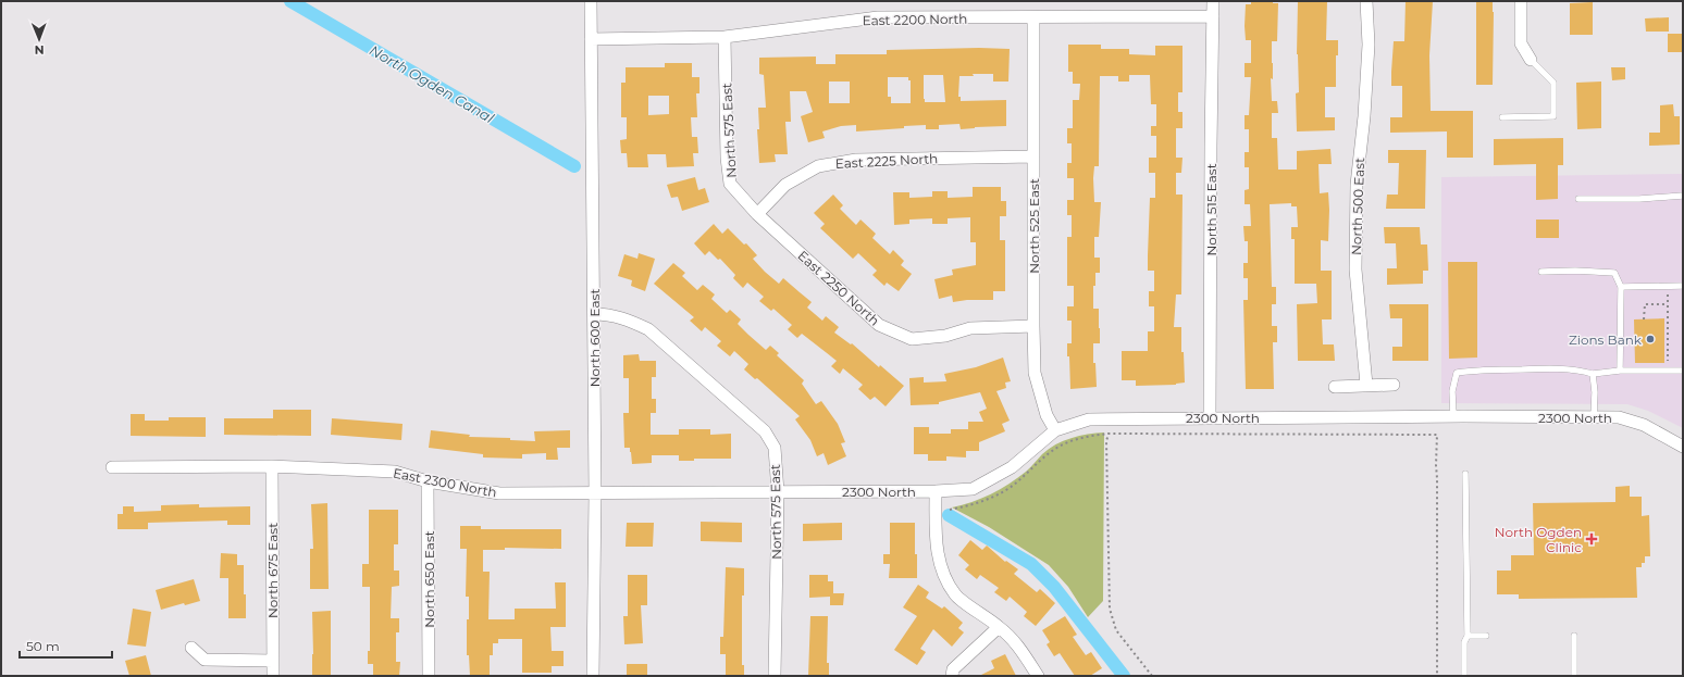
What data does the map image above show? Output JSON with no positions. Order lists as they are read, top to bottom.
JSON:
{
  "streets": {
    "street": [
      "East 2200 North",
      "North 575 East",
      "East 2225 North",
      "North 500 East",
      "North 515 East",
      "North 525 East",
      "East 2250 North",
      "North 600 East",
      "2300 North",
      "East 2300 North",
      "North 675 East",
      "North 650 East"
    ]
  },
  "crossings": [
    ["East 2200 North", "North 575 East"],
    ["East 2200 North", "North 515 East"],
    ["East 2200 North", "North 525 East"],
    ["East 2200 North", "North 600 East"],
    ["North 575 East", "East 2225 North"],
    ["North 575 East", "East 2250 North"],
    ["North 575 East", "North 600 East"],
    ["North 575 East", "2300 North"],
    ["North 575 East", "East 2300 North"],
    ["East 2225 North", "North 525 East"],
    ["East 2225 North", "East 2250 North"],
    ["North 515 East", "2300 North"],
    ["North 525 East", "East 2250 North"],
    ["North 525 East", "2300 North"],
    ["North 600 East", "East 2300 North"],
    ["2300 North", "East 2300 North"],
    ["East 2300 North", "North 675 East"],
    ["East 2300 North", "North 650 East"]
  ],
  "water": ["North Ogden Canal"],
  "places": {
    "other": ["Zions Bank"],
    "health": ["North Ogden Clinic"]
  },
  "scale_bar": "50 m",
  "north": "bottom"
}
